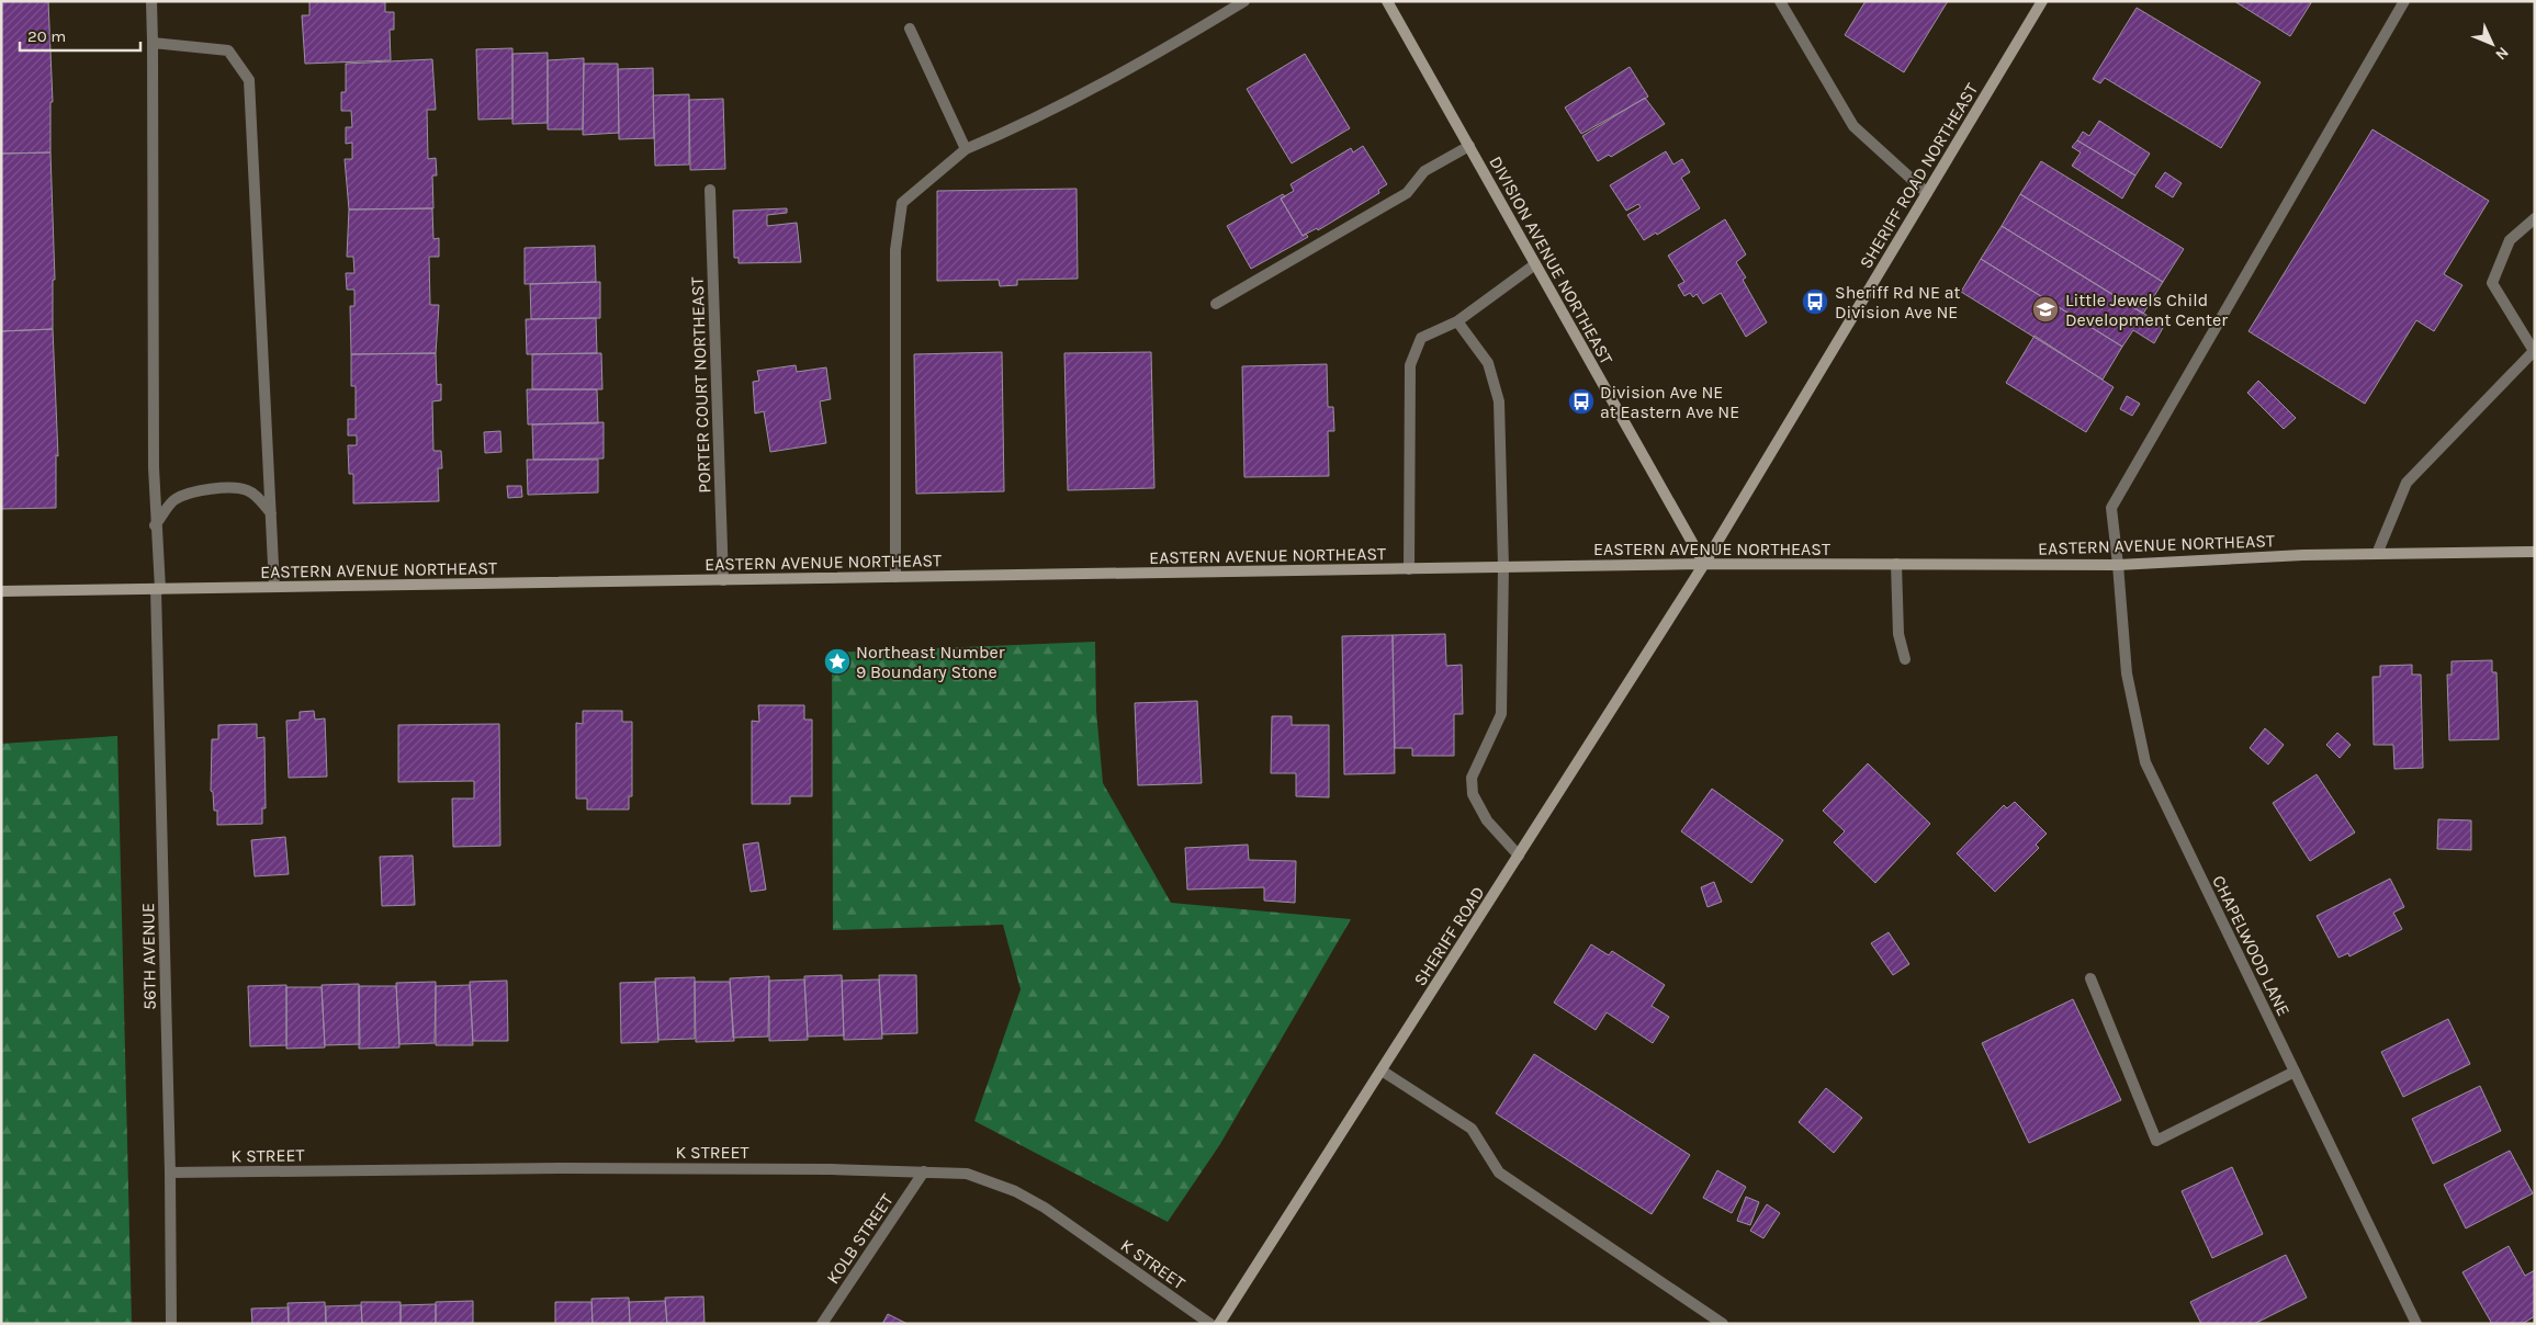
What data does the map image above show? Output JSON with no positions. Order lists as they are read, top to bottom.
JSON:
{
  "streets": {
    "main road": [
      "SHERIFF ROAD NORTHEAST",
      "DIVISION AVENUE NORTHEAST",
      "EASTERN AVENUE NORTHEAST",
      "SHERIFF ROAD"
    ],
    "street": [
      "PORTER COURT NORTHEAST",
      "CHAPELWOOD LANE",
      "56TH AVENUE",
      "K STREET",
      "KOLB STREET"
    ]
  },
  "crossings": [
    ["SHERIFF ROAD NORTHEAST", "DIVISION AVENUE NORTHEAST"],
    ["SHERIFF ROAD NORTHEAST", "EASTERN AVENUE NORTHEAST"],
    ["SHERIFF ROAD NORTHEAST", "SHERIFF ROAD"],
    ["DIVISION AVENUE NORTHEAST", "EASTERN AVENUE NORTHEAST"],
    ["DIVISION AVENUE NORTHEAST", "SHERIFF ROAD"],
    ["PORTER COURT NORTHEAST", "EASTERN AVENUE NORTHEAST"],
    ["EASTERN AVENUE NORTHEAST", "SHERIFF ROAD"],
    ["EASTERN AVENUE NORTHEAST", "CHAPELWOOD LANE"],
    ["EASTERN AVENUE NORTHEAST", "56TH AVENUE"],
    ["56TH AVENUE", "K STREET"],
    ["K STREET", "KOLB STREET"]
  ],
  "places": {
    "bus stop": ["Sheriff Rd NE at Division Ave NE", "Division Ave NE at Eastern Ave NE"],
    "school or university": ["Little Jewels Child Development Center"],
    "place": ["Northeast Number 9 Boundary Stone"]
  },
  "scale_bar": "20 m",
  "north": "bottom right"
}
